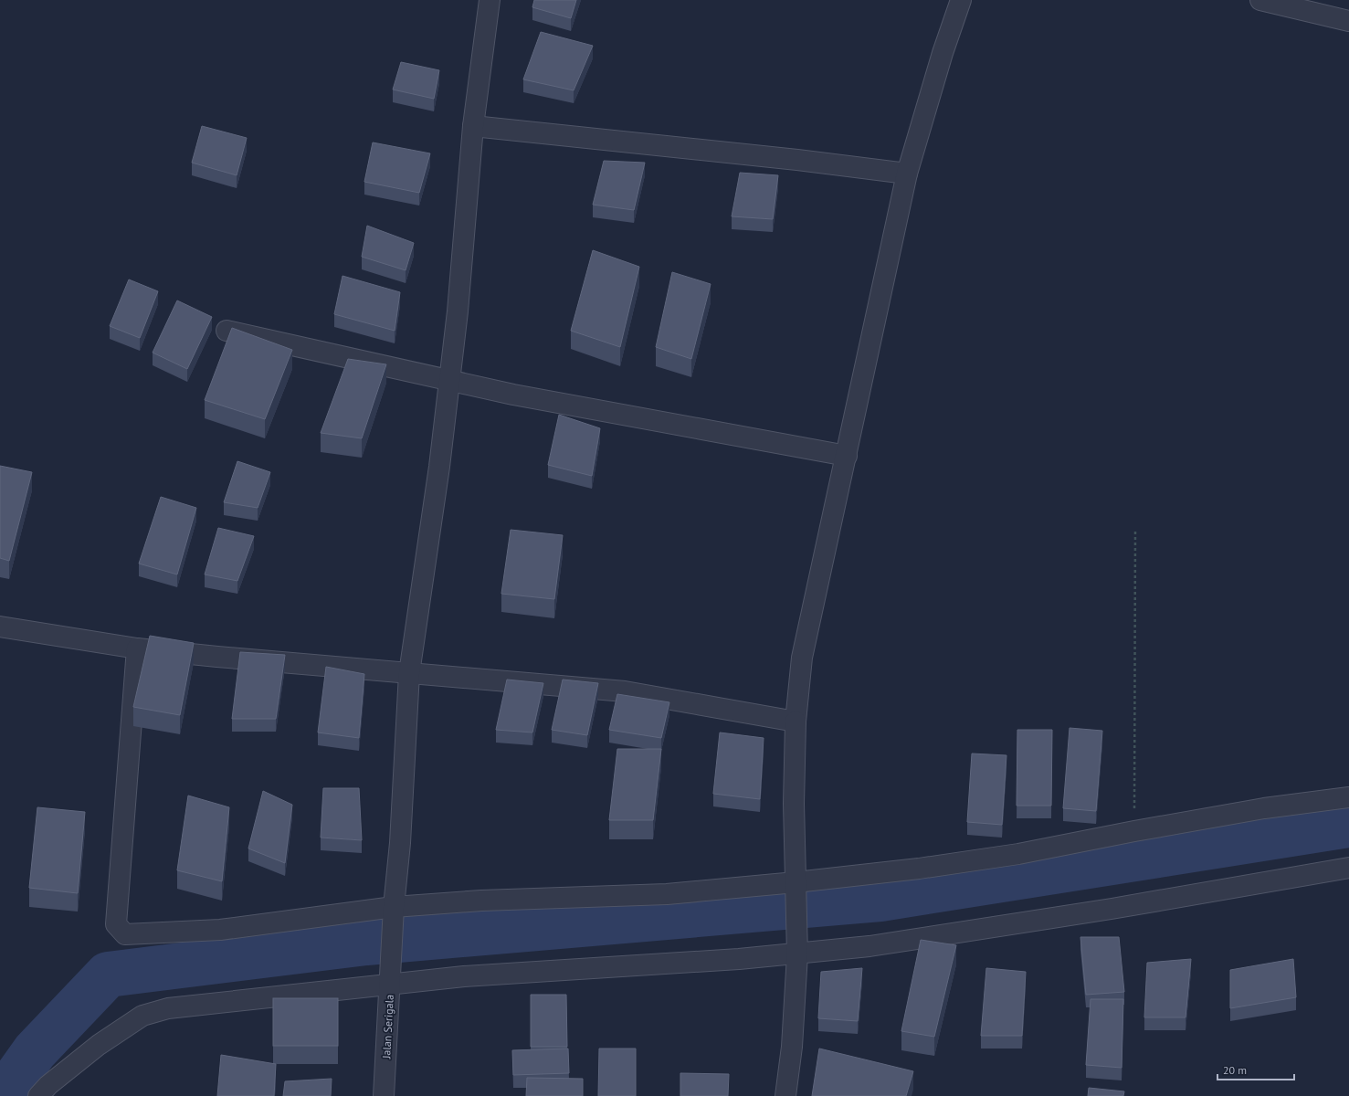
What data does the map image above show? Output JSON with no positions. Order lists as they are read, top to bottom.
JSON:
{
  "streets": {
    "street": ["Jalan Serigala"]
  },
  "scale_bar": "20 m"
}
